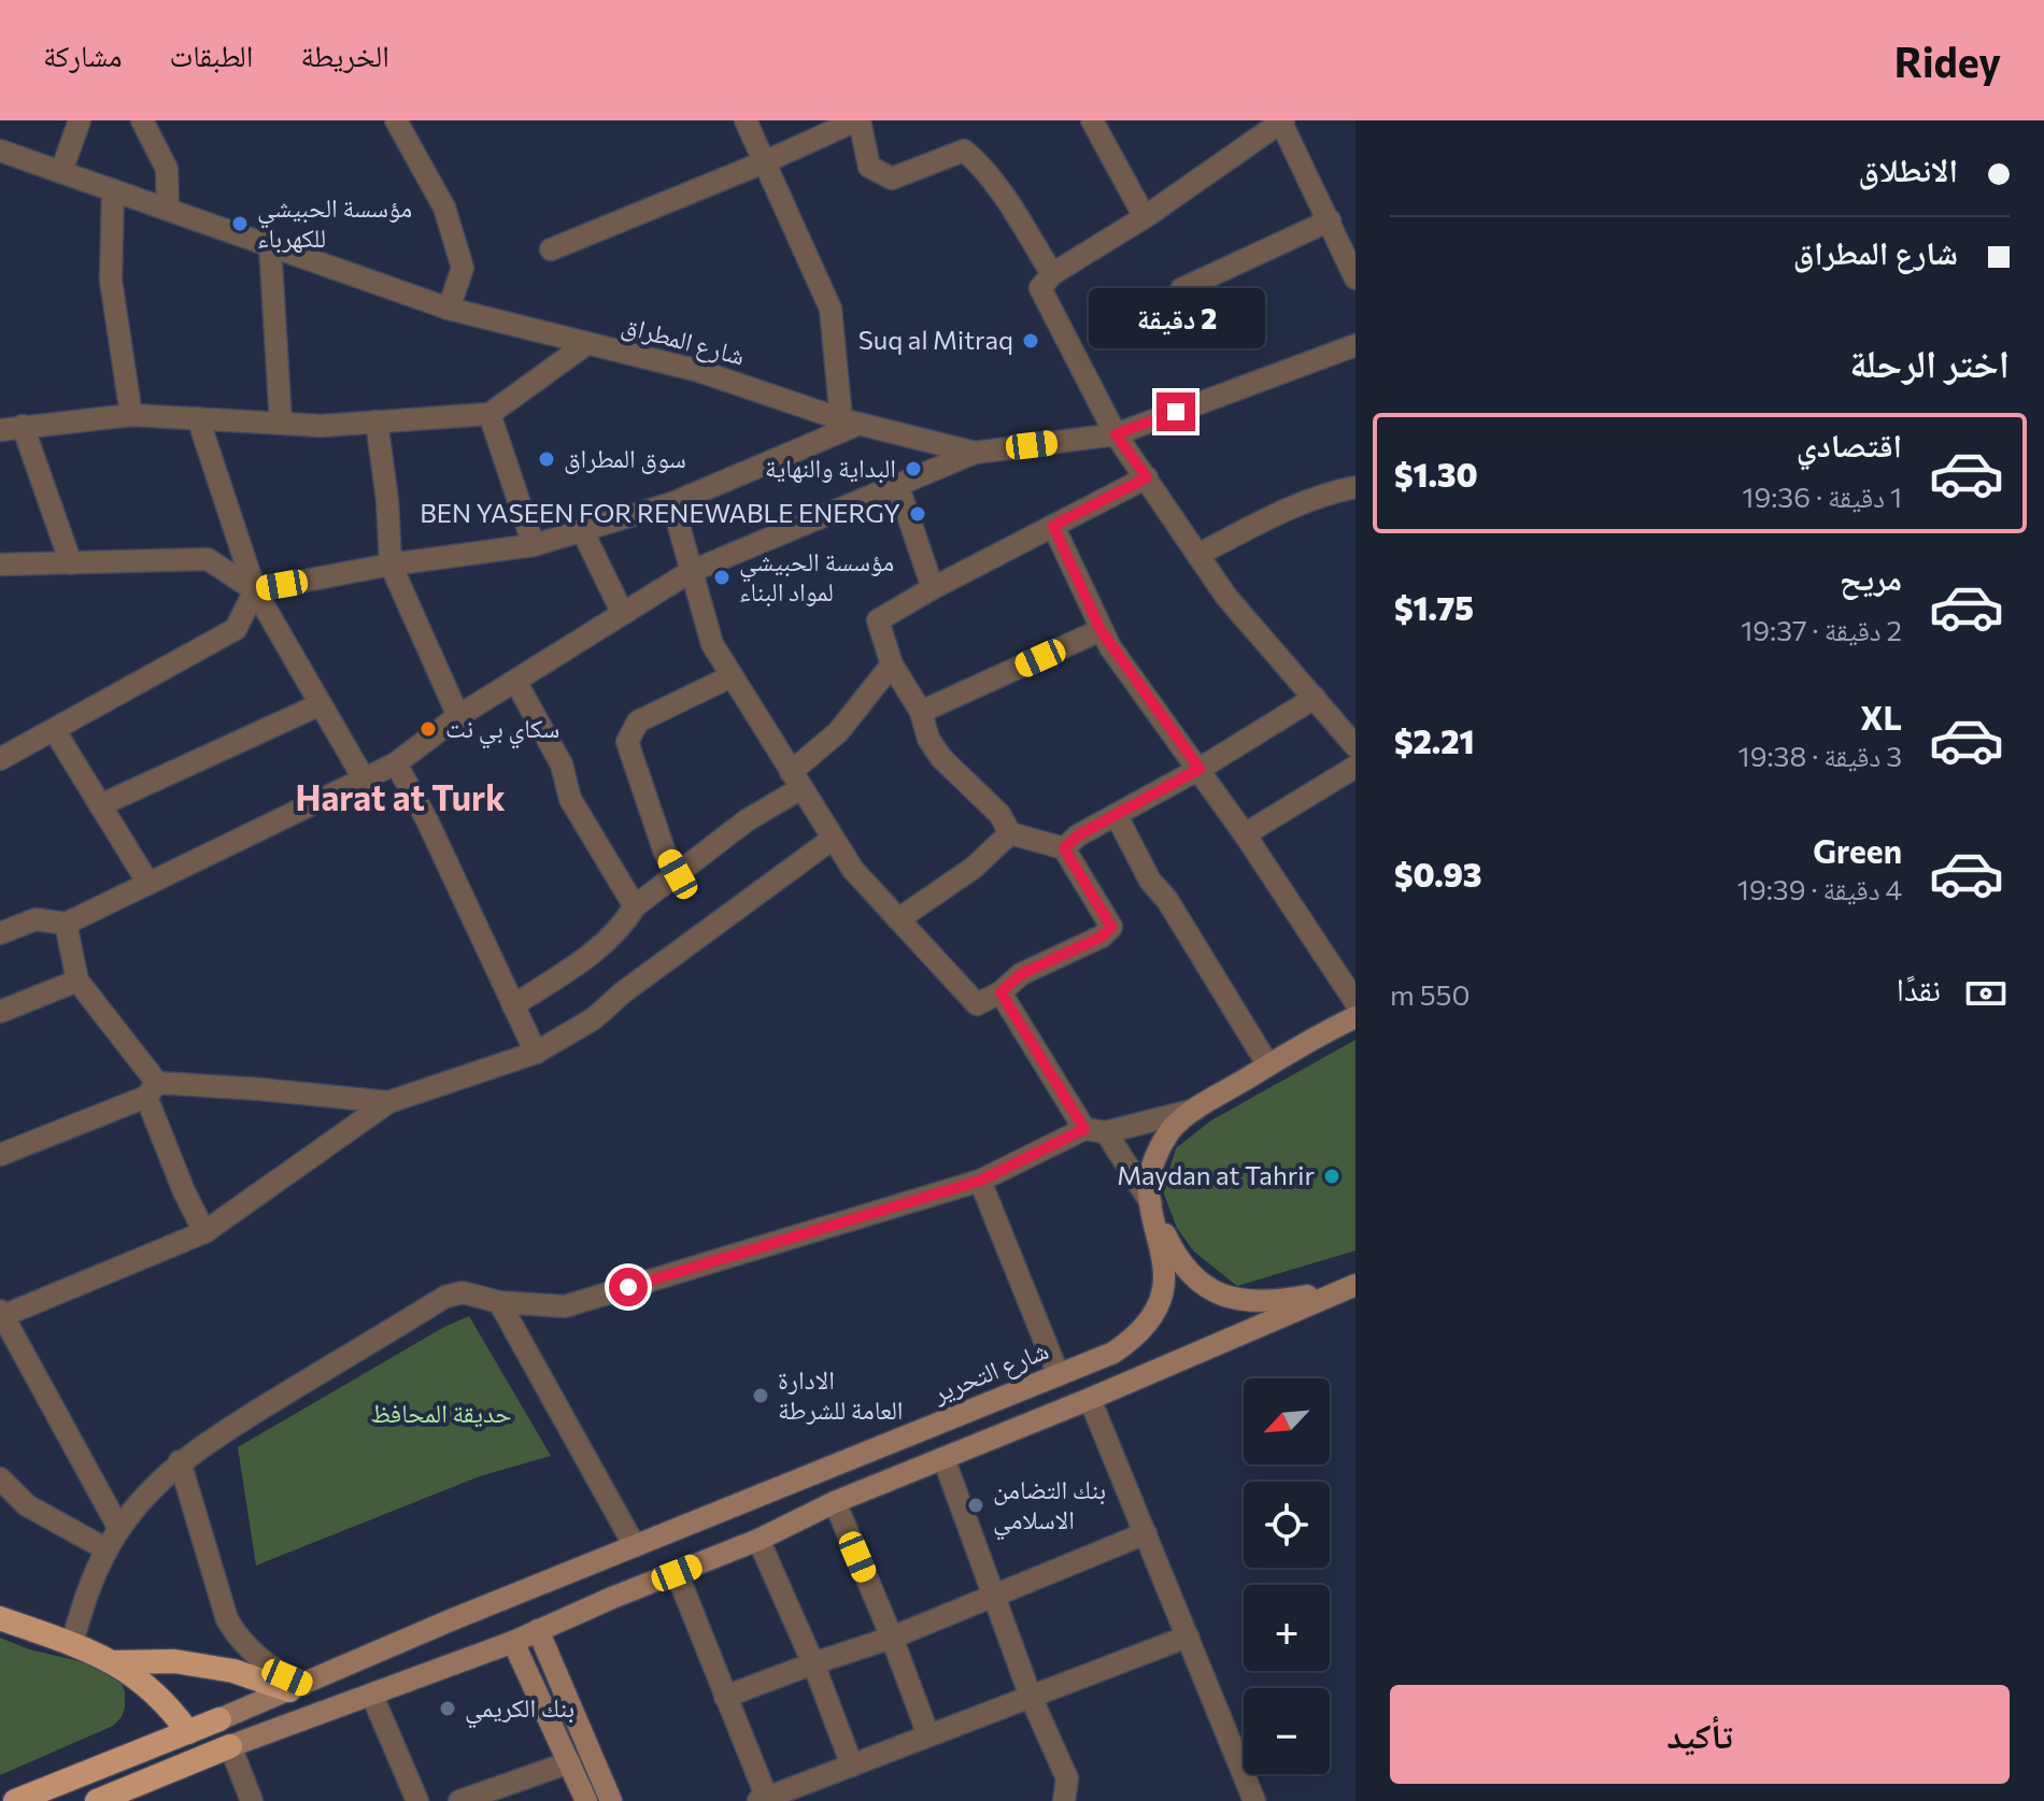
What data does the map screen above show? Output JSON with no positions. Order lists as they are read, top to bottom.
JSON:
{
  "streets": {
    "main road": ["شارع التحرير"],
    "street": ["شارع المطراق"]
  },
  "districts": ["Harat at Turk"],
  "parks": ["حديقة المحافظ"],
  "places": [
    "مؤسسة الحبيشي للكهرباء",
    "Suq al Mitraq",
    "سوق المطراق",
    "البداية والنهاية",
    "BEN YASEEN FOR RENEWABLE ENERGY",
    "مؤسسة الحبيشي لمواد البناء",
    "سكاي بي نت",
    "Maydan at Tahrir",
    "الادارة العامة للشرطة",
    "بنك التضامن الاسلامي",
    "بنك الكريمي"
  ],
  "north": "bottom left",
  "page": {
    "header": "Ridey",
    "nav": ["الخريطة", "الطبقات", "مشاركة"],
    "banner": ["الانطلاق", "شارع المطراق"],
    "bubble": "2 دقيقة",
    "heading": "اختر الرحلة",
    "list": [
      {
        "name": "اقتصادي",
        "note": "1 دقيقة · 19:36",
        "value": "$1.30"
      },
      {
        "name": "مريح",
        "note": "2 دقيقة · 19:37",
        "value": "$1.75"
      },
      {
        "name": "XL",
        "note": "3 دقيقة · 19:38",
        "value": "$2.21"
      },
      {
        "name": "Green",
        "note": "4 دقيقة · 19:39",
        "value": "$0.93"
      }
    ],
    "pay": ["نقدًا", "550 m"],
    "map_buttons": ["+", "−"],
    "buttons": "تأكيد"
  }
}
